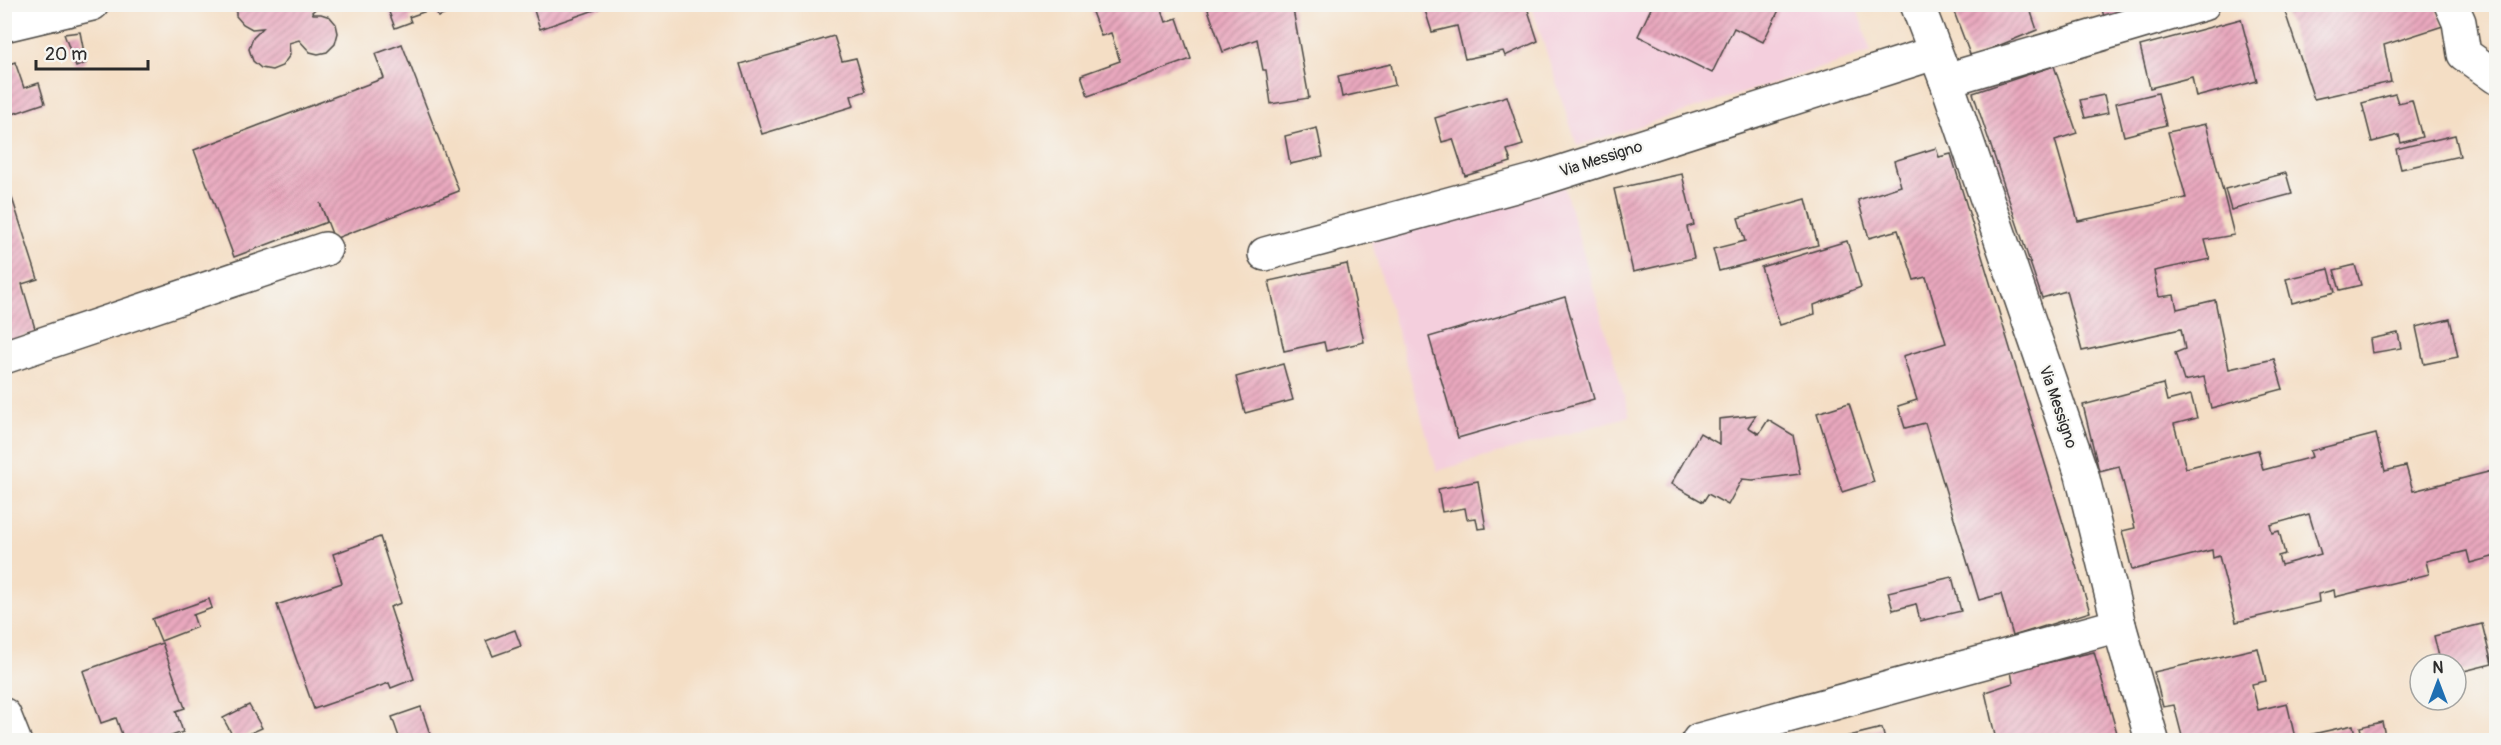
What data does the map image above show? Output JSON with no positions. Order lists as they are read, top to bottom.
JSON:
{
  "streets": {
    "street": ["Via Messigno"]
  },
  "scale_bar": "20 m",
  "north": "top"
}
